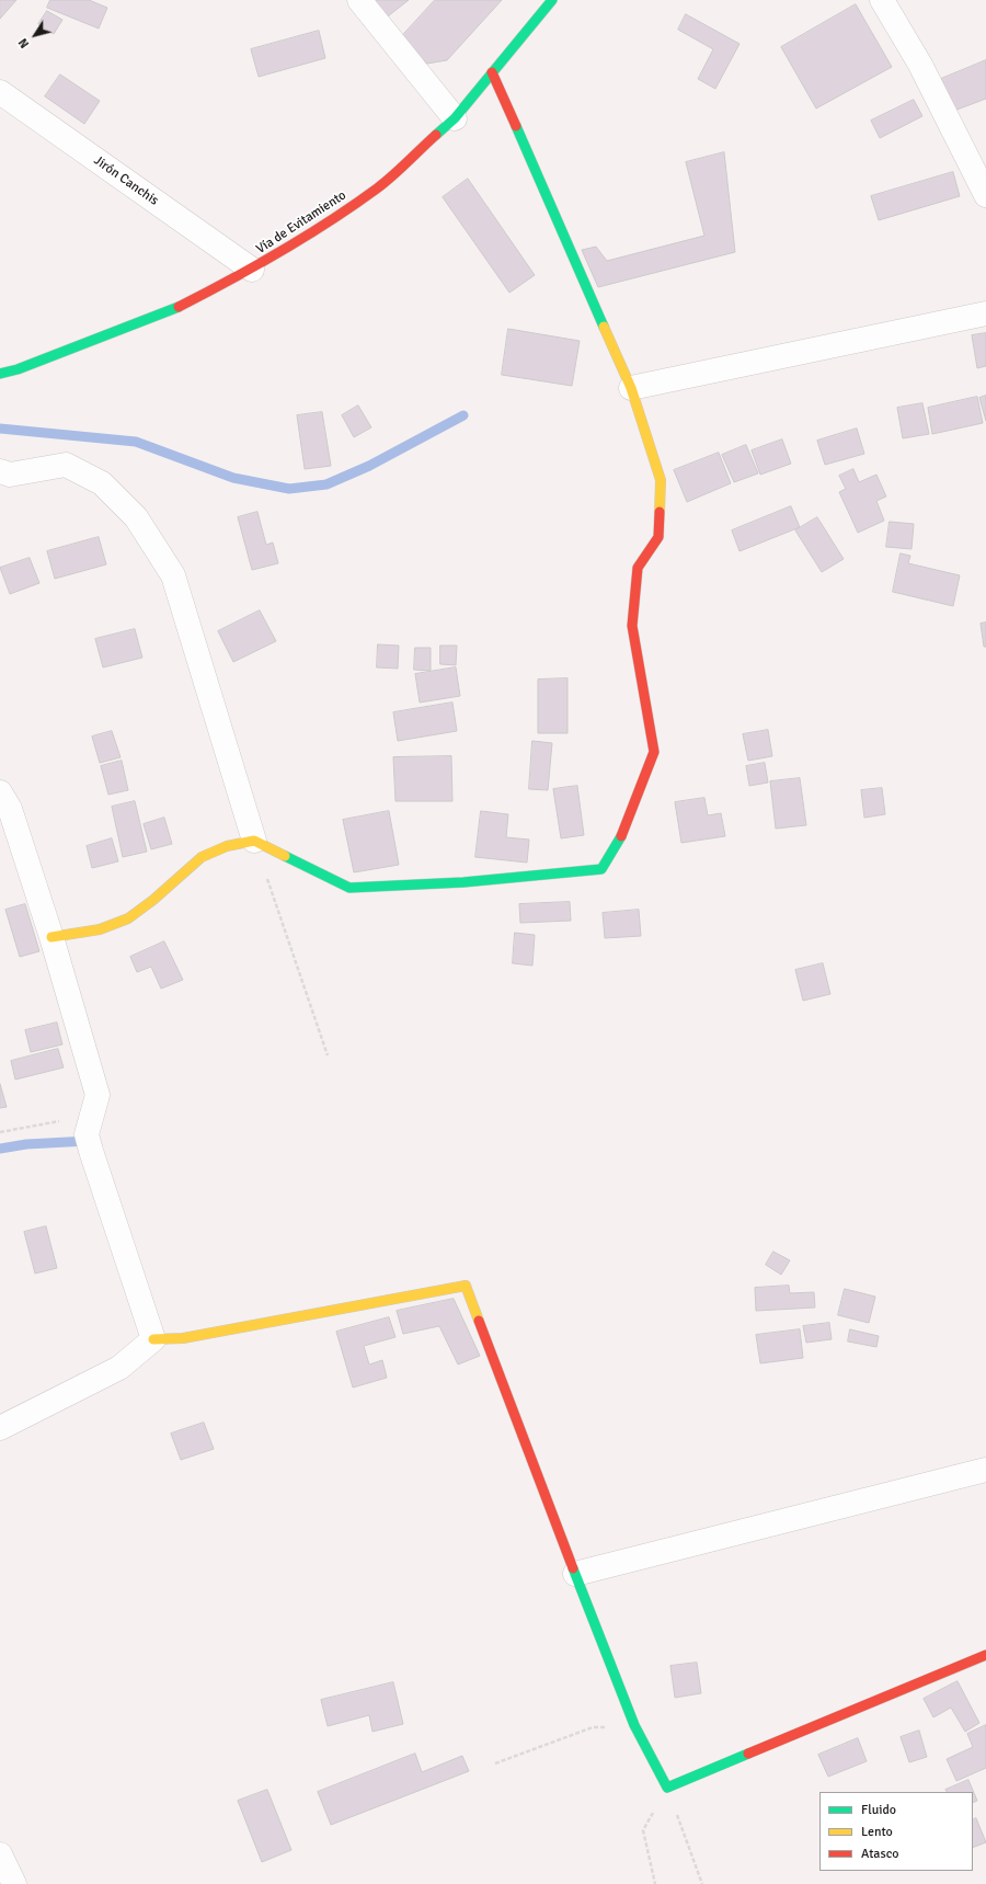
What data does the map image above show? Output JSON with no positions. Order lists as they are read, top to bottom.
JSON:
{
  "streets": {
    "main road": ["Vía de Evitamiento"],
    "street": ["Jirón Canchis"]
  },
  "crossings": [
    ["Jirón Canchis", "Vía de Evitamiento"]
  ],
  "legend": ["Fluido", "Lento", "Atasco"],
  "north": "bottom left"
}
